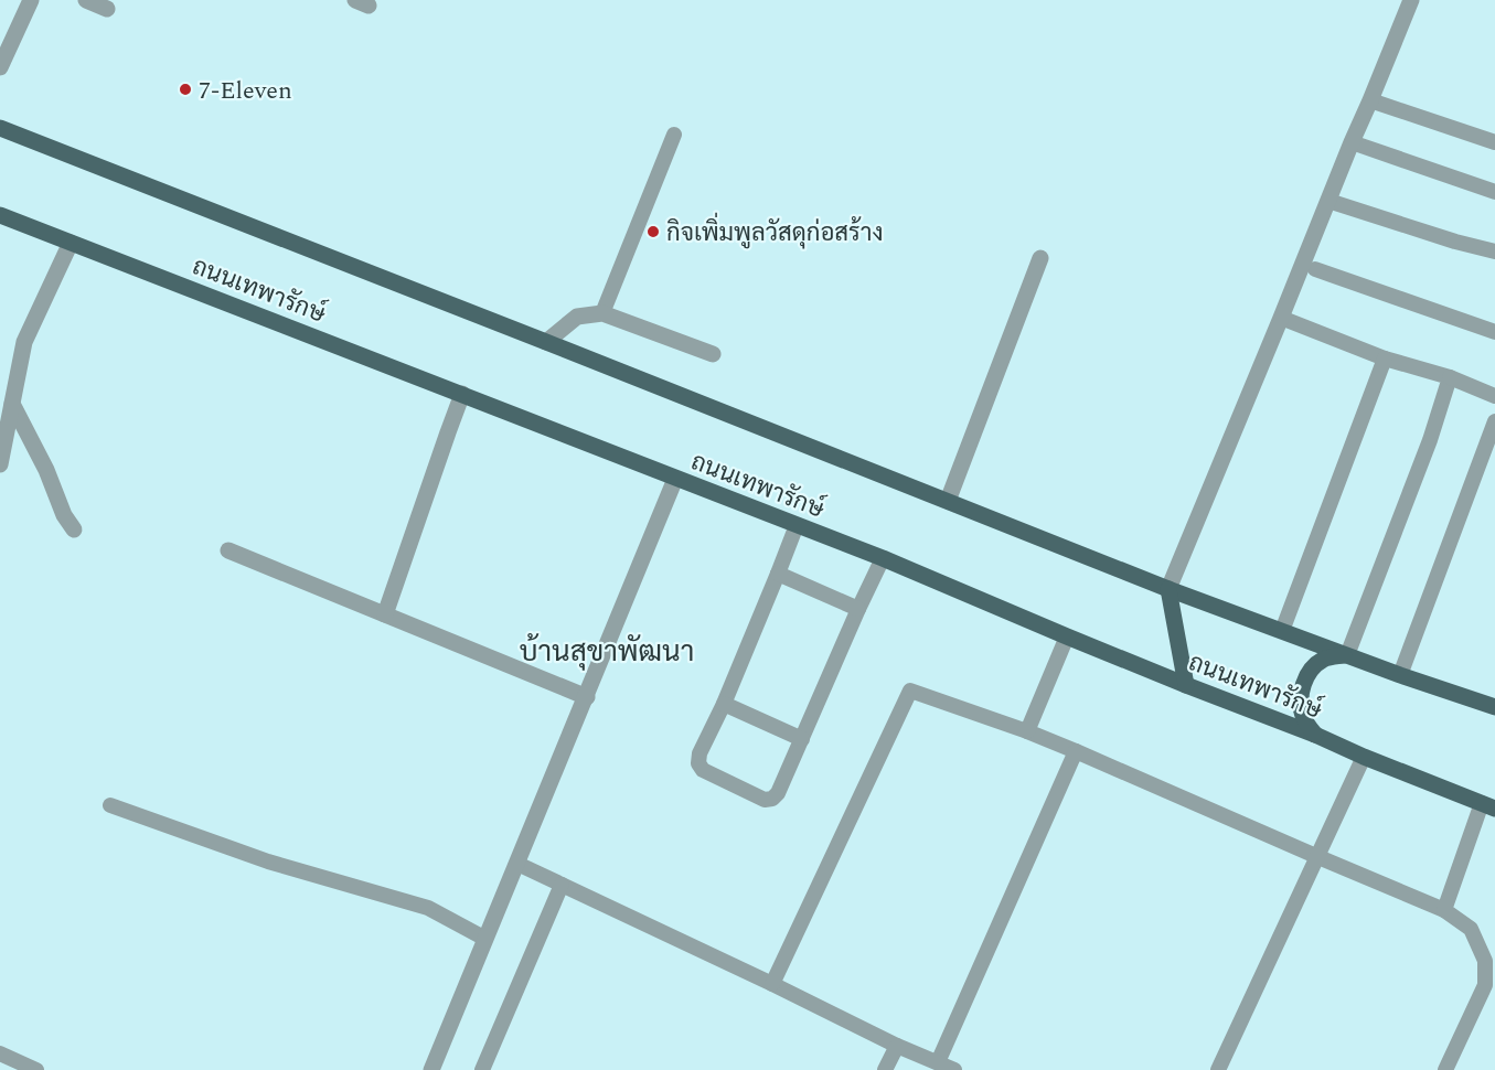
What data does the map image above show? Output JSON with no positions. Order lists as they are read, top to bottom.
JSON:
{
  "streets": {
    "main road": ["ถนนเทพารักษ์"]
  },
  "districts": ["บ้านสุขาพัฒนา"],
  "places": ["7-Eleven", "กิจเพิ่มพูลวัสดุก่อสร้าง"]
}
